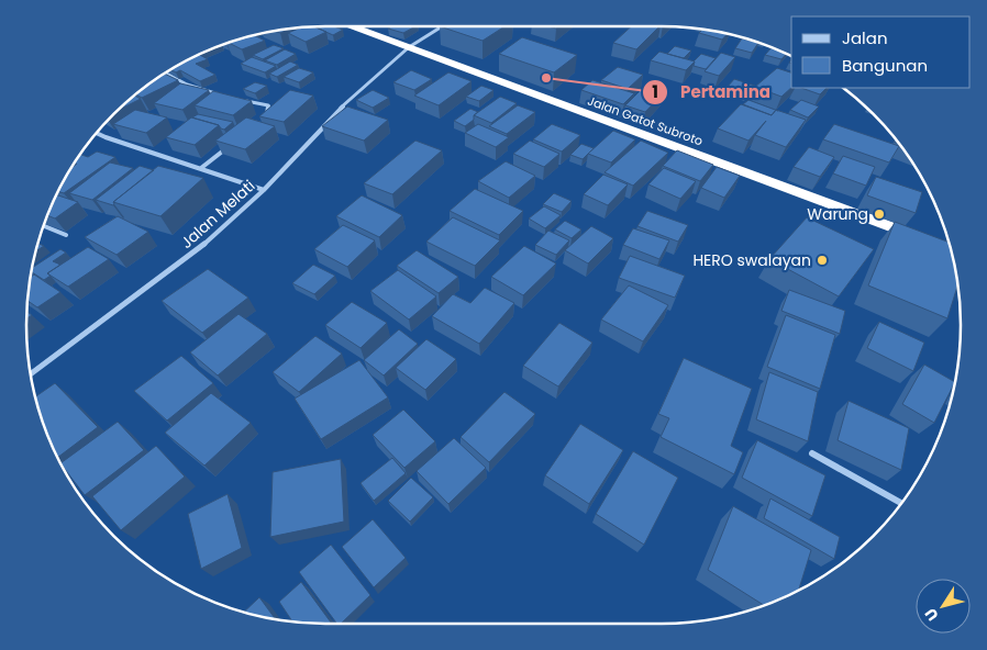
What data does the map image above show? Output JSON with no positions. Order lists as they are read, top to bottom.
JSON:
{
  "streets": {
    "highway": ["Jalan Gatot Subroto"],
    "street": ["Jalan Melati"]
  },
  "crossings": [
    ["Jalan Gatot Subroto", "Jalan Melati"]
  ],
  "places": ["Pertamina", "Warung", "HERO swalayan"],
  "legend": ["Jalan", "Bangunan"],
  "north": "bottom left"
}
